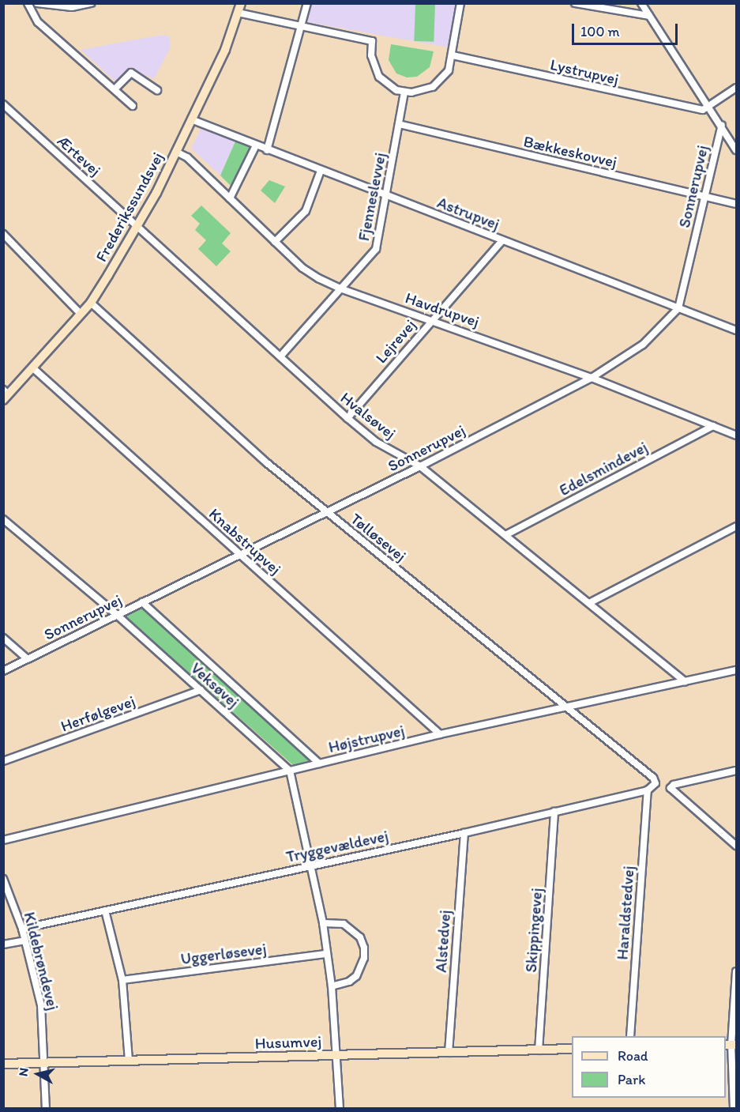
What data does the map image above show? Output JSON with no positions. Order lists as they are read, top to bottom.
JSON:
{
  "streets": {
    "street": [
      "Lystrupvej",
      "Bækkeskovvej",
      "Ærtevej",
      "Sonnerupvej",
      "Fjenneslevvej",
      "Frederikssundsvej",
      "Astrupvej",
      "Havdrupvej",
      "Lejrevej",
      "Hvalsøvej",
      "Edelsmindevej",
      "Tølløsevej",
      "Knabstrupvej",
      "Veksøvej",
      "Herfølgevej",
      "Højstrupvej",
      "Tryggevældevej",
      "Haraldstedvej",
      "Skippingevej",
      "Alstedvej",
      "Uggerløsevej",
      "Kildebrøndevej",
      "Husumvej"
    ]
  },
  "crossings": [
    ["Bækkeskovvej", "Sonnerupvej"],
    ["Bækkeskovvej", "Fjenneslevvej"],
    ["Ærtevej", "Frederikssundsvej"],
    ["Ærtevej", "Hvalsøvej"],
    ["Sonnerupvej", "Astrupvej"],
    ["Sonnerupvej", "Havdrupvej"],
    ["Sonnerupvej", "Hvalsøvej"],
    ["Sonnerupvej", "Tølløsevej"],
    ["Sonnerupvej", "Knabstrupvej"],
    ["Sonnerupvej", "Veksøvej"],
    ["Fjenneslevvej", "Astrupvej"],
    ["Fjenneslevvej", "Havdrupvej"],
    ["Fjenneslevvej", "Hvalsøvej"],
    ["Frederikssundsvej", "Astrupvej"],
    ["Frederikssundsvej", "Havdrupvej"],
    ["Frederikssundsvej", "Hvalsøvej"],
    ["Frederikssundsvej", "Tølløsevej"],
    ["Frederikssundsvej", "Knabstrupvej"],
    ["Astrupvej", "Lejrevej"],
    ["Havdrupvej", "Lejrevej"],
    ["Havdrupvej", "Edelsmindevej"],
    ["Lejrevej", "Hvalsøvej"],
    ["Hvalsøvej", "Edelsmindevej"],
    ["Hvalsøvej", "Højstrupvej"],
    ["Tølløsevej", "Højstrupvej"],
    ["Tølløsevej", "Tryggevældevej"],
    ["Knabstrupvej", "Højstrupvej"],
    ["Veksøvej", "Herfølgevej"],
    ["Veksøvej", "Højstrupvej"],
    ["Tryggevældevej", "Haraldstedvej"],
    ["Tryggevældevej", "Skippingevej"],
    ["Tryggevældevej", "Alstedvej"],
    ["Tryggevældevej", "Kildebrøndevej"],
    ["Skippingevej", "Husumvej"],
    ["Alstedvej", "Husumvej"],
    ["Kildebrøndevej", "Husumvej"]
  ],
  "legend": ["Road", "Park"],
  "scale_bar": "100 m",
  "north": "left"
}
